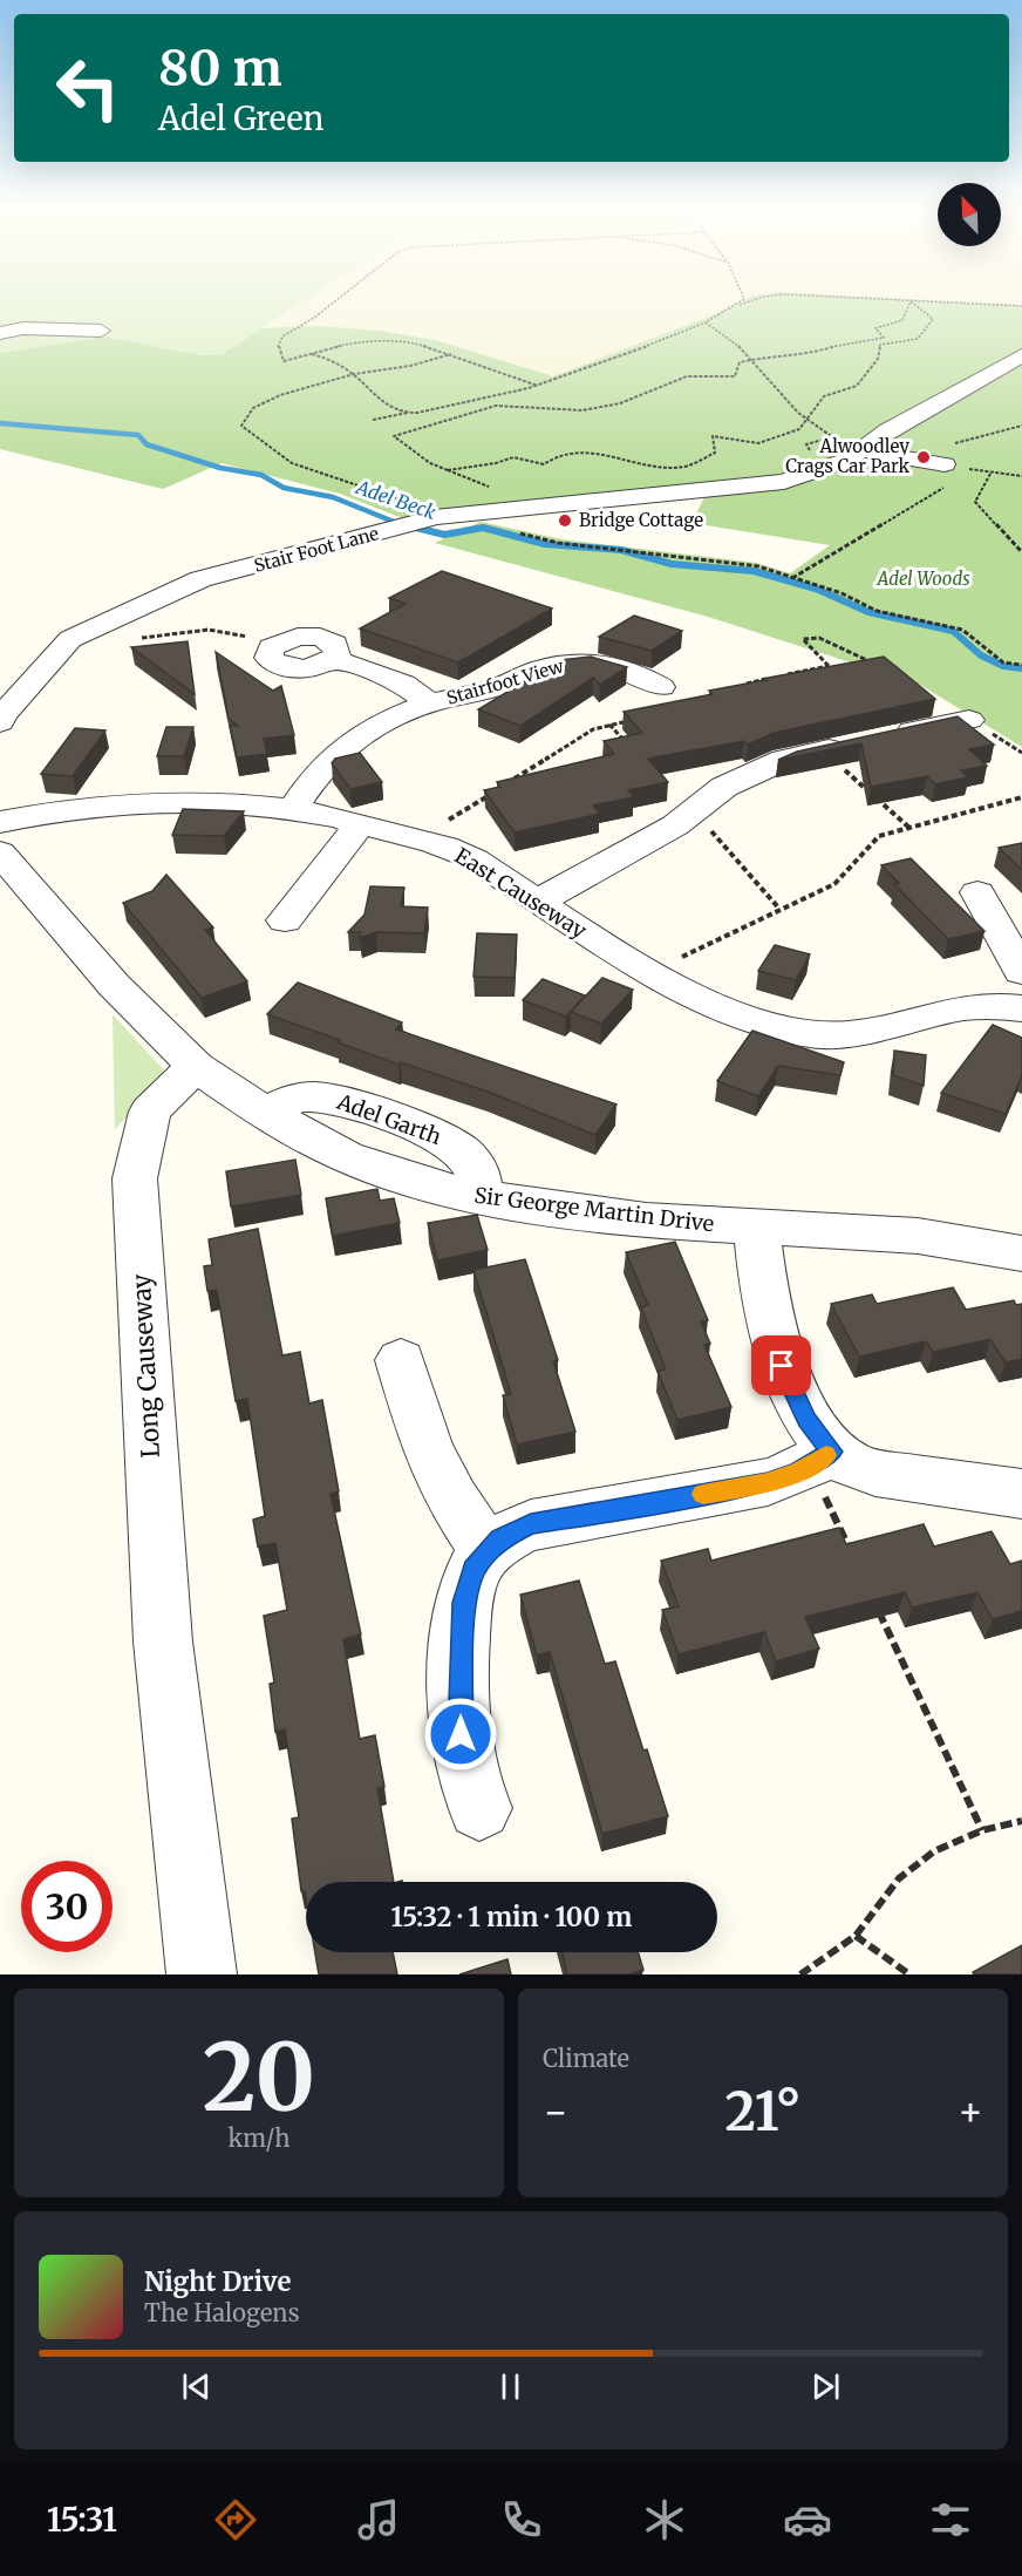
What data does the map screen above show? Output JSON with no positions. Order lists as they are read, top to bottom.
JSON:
{
  "streets": {
    "street": [
      "Stair Foot Lane",
      "Stairfoot View",
      "East Causeway",
      "Sir George Martin Drive",
      "Long Causeway"
    ]
  },
  "crossings": [
    ["Stairfoot View", "East Causeway"],
    ["Sir George Martin Drive", "Long Causeway"]
  ],
  "water": ["Adel Beck"],
  "parks": ["Adel Woods"],
  "places": ["Alwoodley Crags Car Park", "Bridge Cottage"],
  "north": "top left",
  "page": {
    "turn": ["80 m", "Adel Green"],
    "limit": "30",
    "trip": "15:32 · 1 min · 100 m",
    "tile": [
      ["20", "km/h"],
      "Climate"
    ],
    "heat": ["−", "21°", "+"],
    "song": ["Night Drive", "The Halogens"],
    "tabs": "15:31"
  }
}
